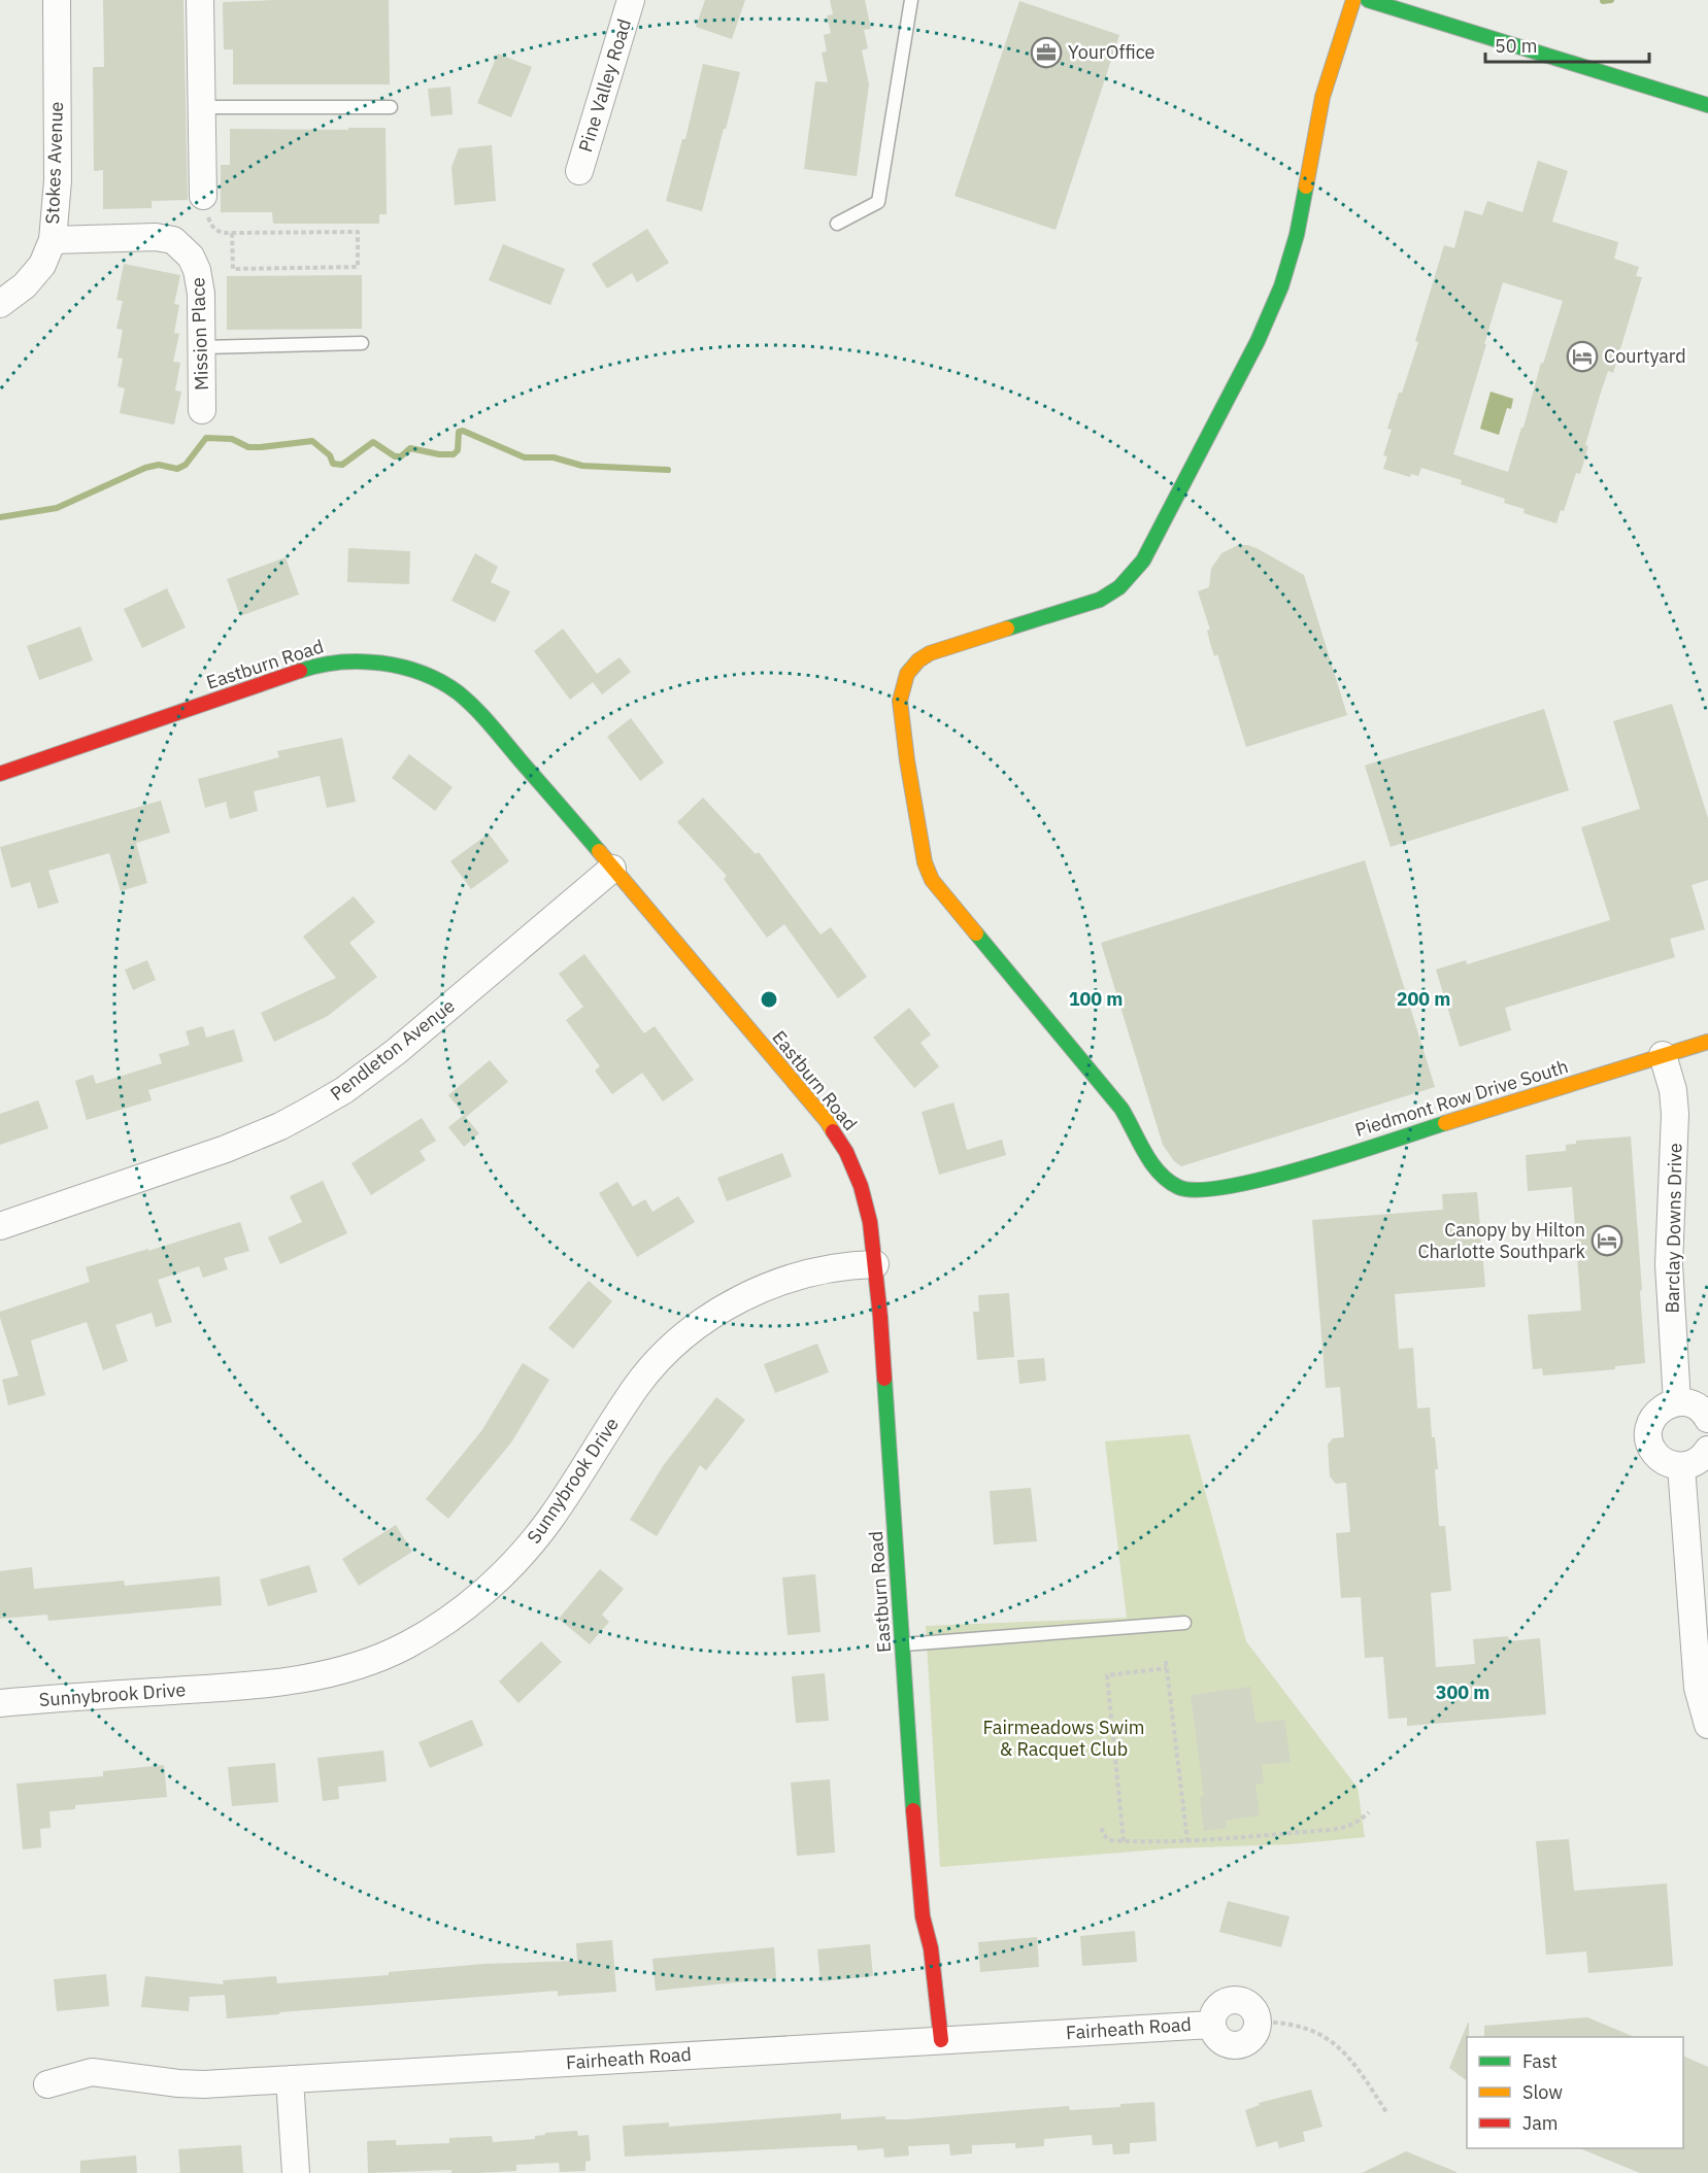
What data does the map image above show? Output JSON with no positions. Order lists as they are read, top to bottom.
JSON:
{
  "streets": {
    "street": [
      "Pine Valley Road",
      "Stokes Avenue",
      "Mission Place",
      "Eastburn Road",
      "Pendleton Avenue",
      "Piedmont Row Drive South",
      "Barclay Downs Drive",
      "Sunnybrook Drive",
      "Fairheath Road"
    ]
  },
  "crossings": [
    ["Stokes Avenue", "Mission Place"],
    ["Eastburn Road", "Pendleton Avenue"],
    ["Eastburn Road", "Sunnybrook Drive"],
    ["Eastburn Road", "Fairheath Road"],
    ["Piedmont Row Drive South", "Barclay Downs Drive"]
  ],
  "parks": ["Fairmeadows Swim & Racquet Club"],
  "places": {
    "office": ["YourOffice"],
    "hotel": ["Courtyard", "Canopy by Hilton Charlotte Southpark"]
  },
  "legend": ["Fast", "Slow", "Jam"],
  "scale_bar": "50 m",
  "rings": ["100 m", "200 m", "300 m"]
}
